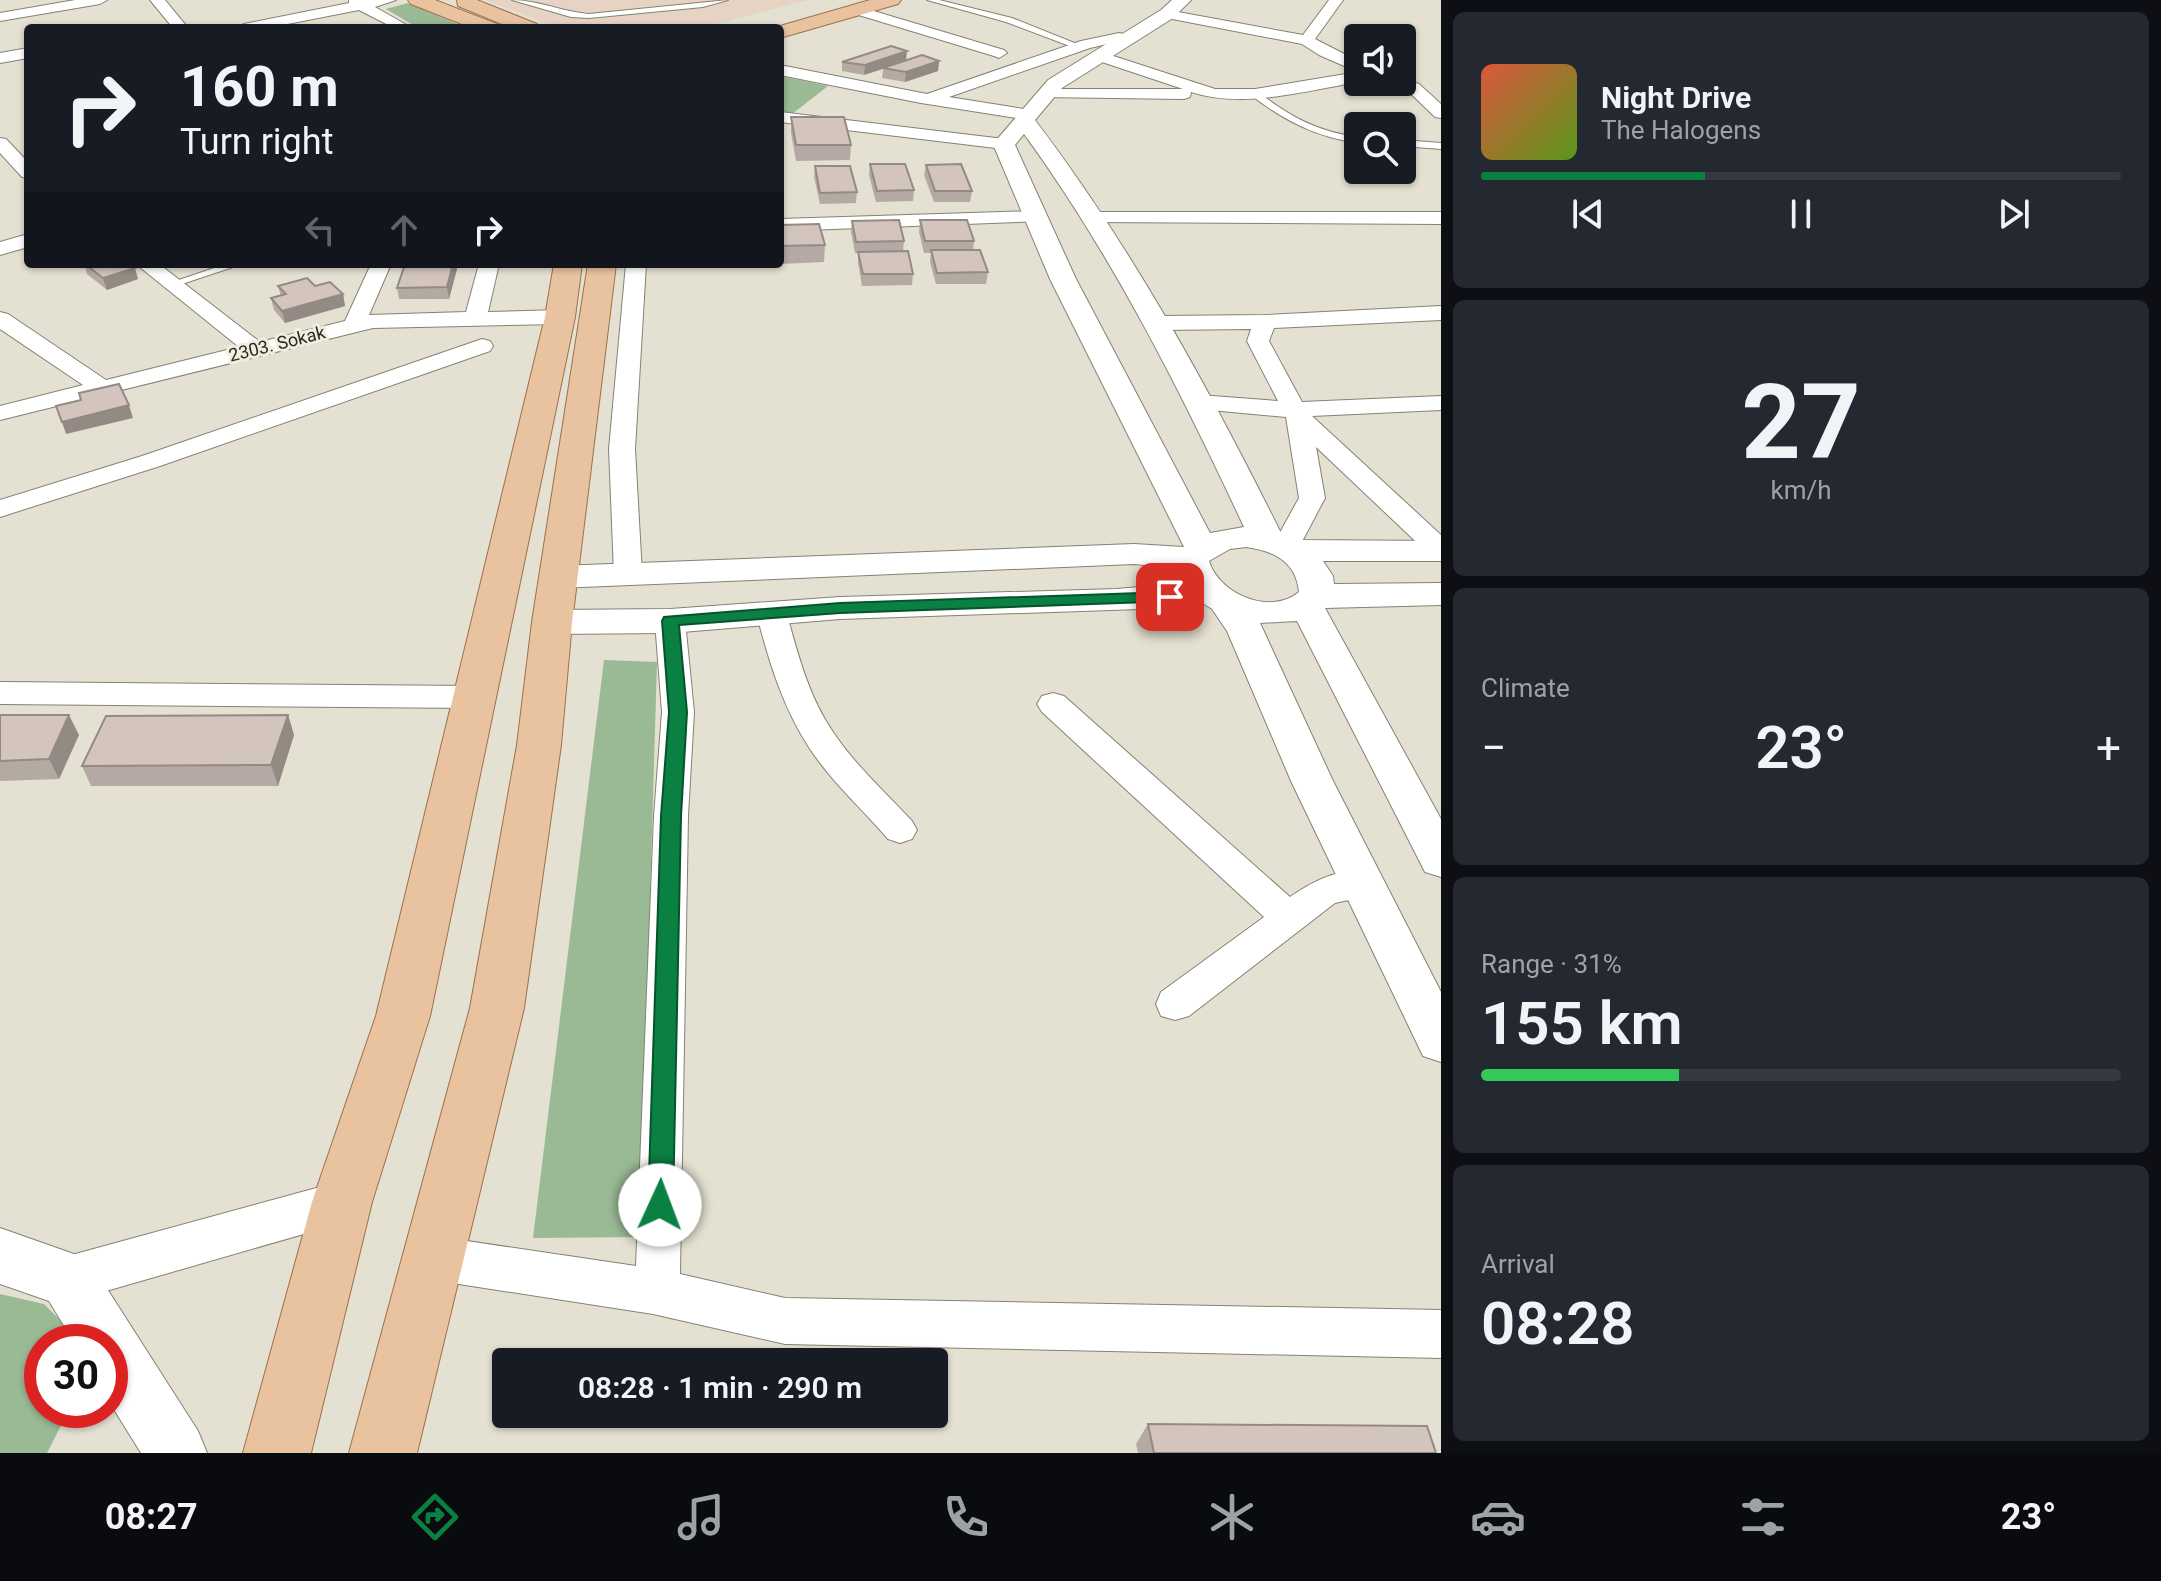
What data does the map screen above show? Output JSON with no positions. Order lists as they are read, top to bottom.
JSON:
{
  "streets": {
    "street": ["2303. Sokak"]
  },
  "page": {
    "turn": ["160 m", "Turn right"],
    "song": ["Night Drive", "The Halogens"],
    "tile": [
      ["27", "km/h"],
      "Climate",
      ["Range · 31%", "155 km"],
      ["Arrival", "08:28"]
    ],
    "heat": ["−", "23°", "+"],
    "limit": "30",
    "trip": "08:28 · 1 min · 290 m",
    "tabs": ["08:27", "23°"]
  }
}
